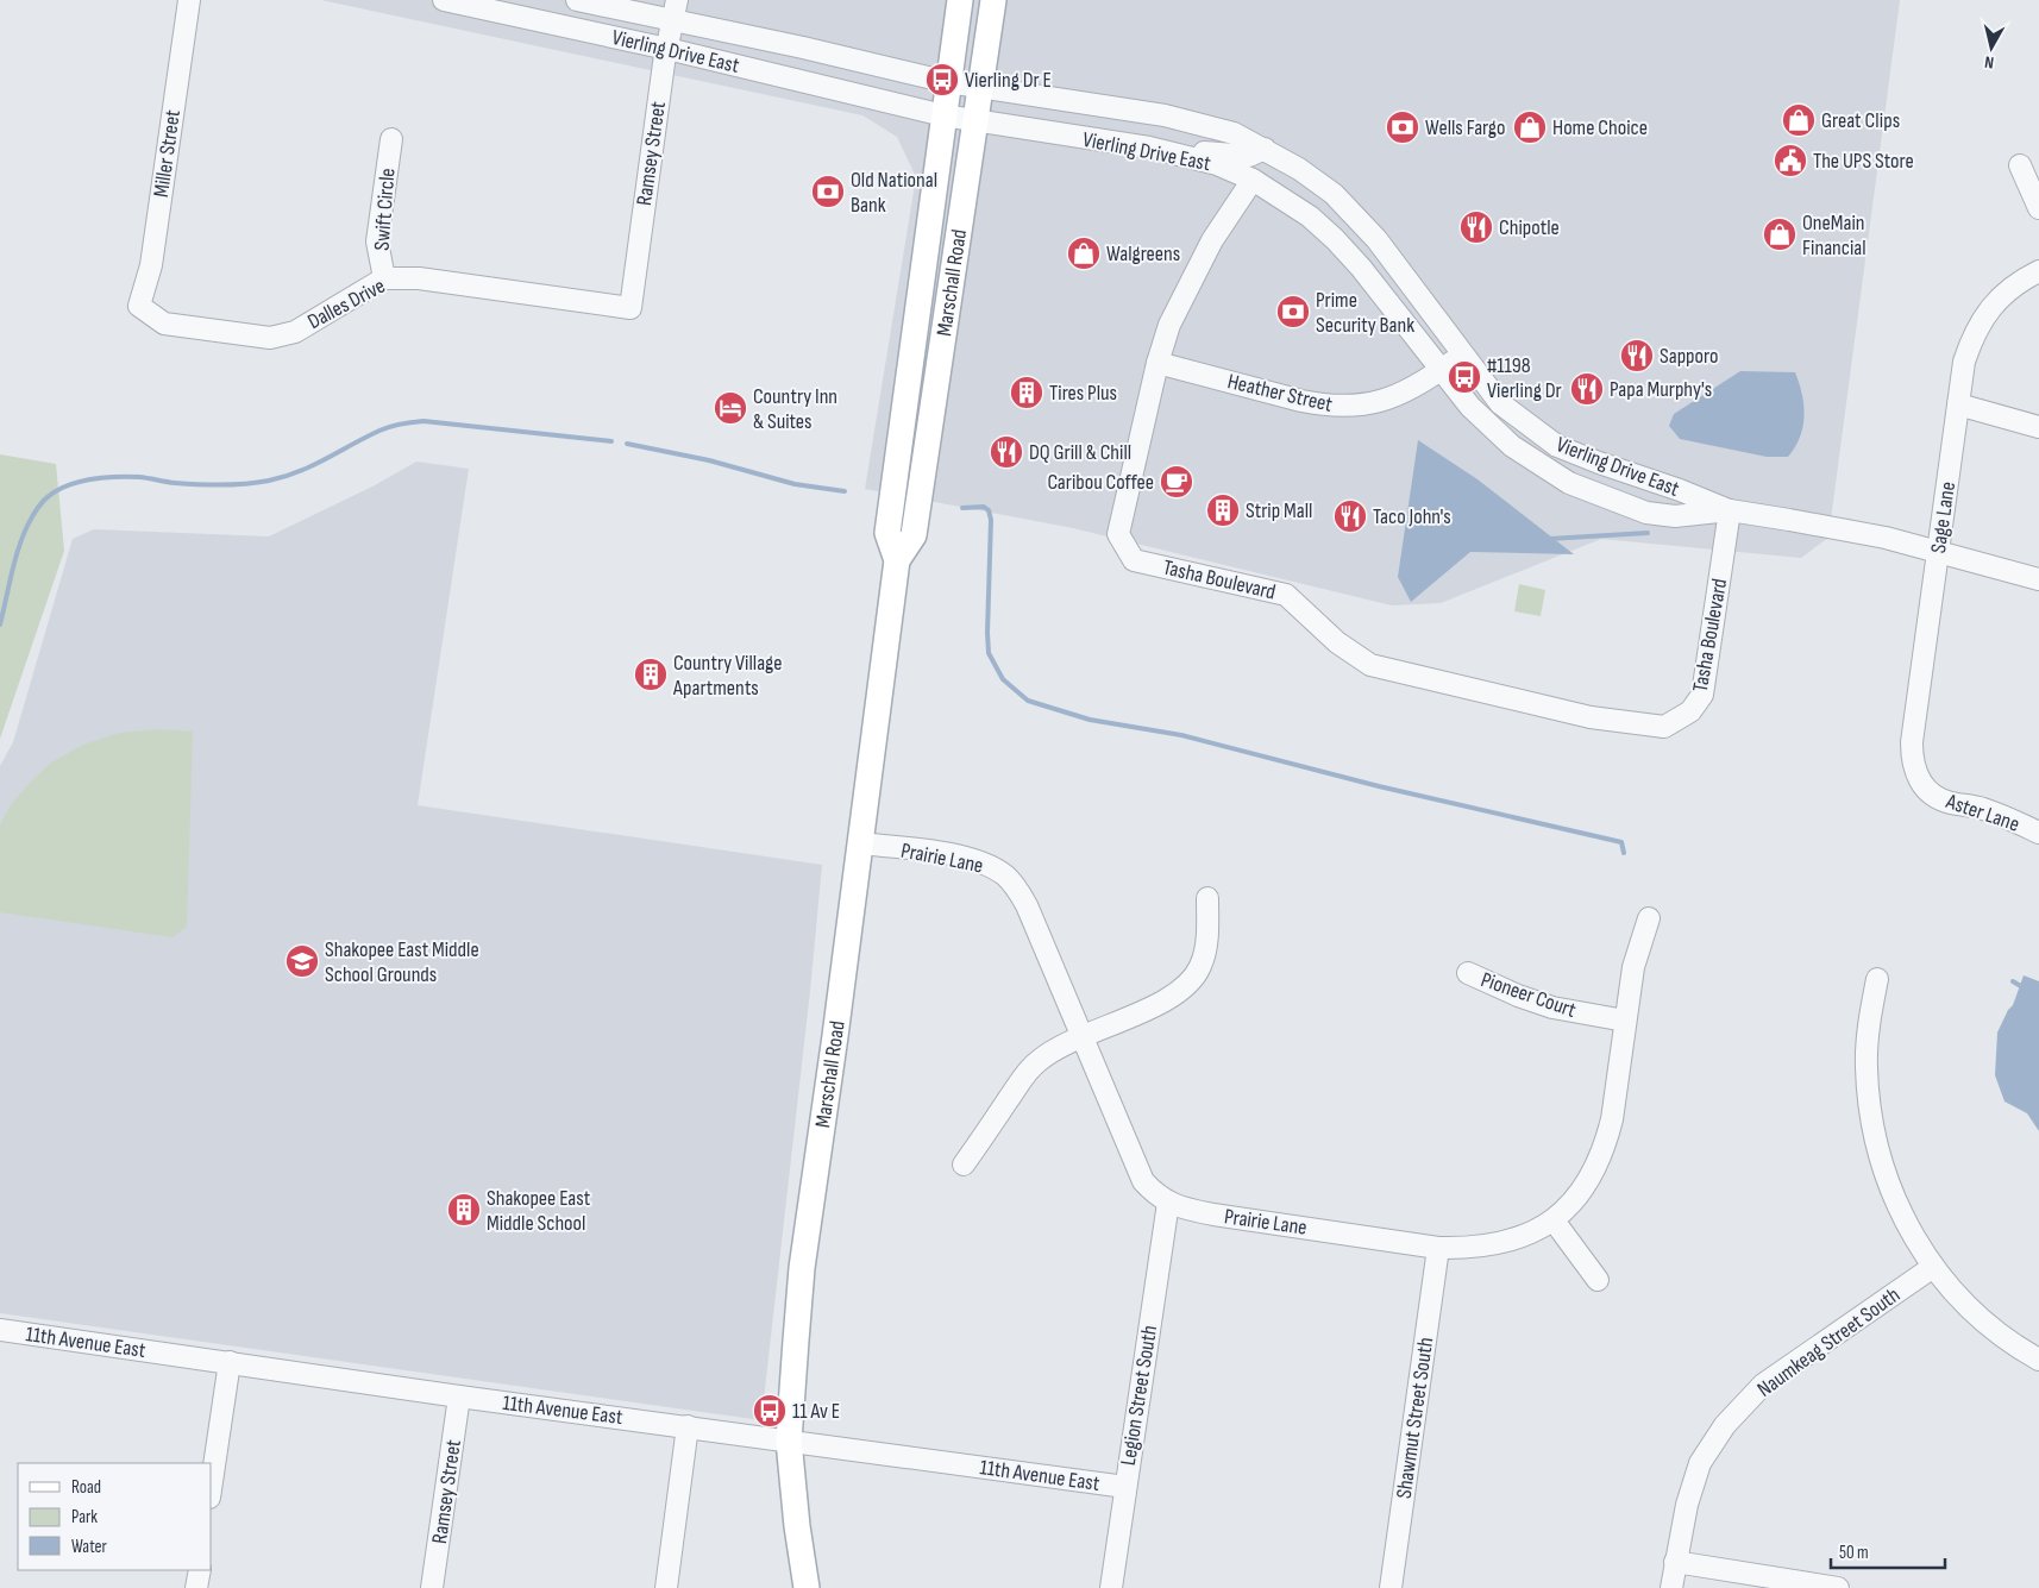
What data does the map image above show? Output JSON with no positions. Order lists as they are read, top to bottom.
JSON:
{
  "streets": {
    "main road": ["Marschall Road"],
    "street": [
      "Vierling Drive East",
      "Miller Street",
      "Ramsey Street",
      "Swift Circle",
      "Dalles Drive",
      "Heather Street",
      "Sage Lane",
      "Tasha Boulevard",
      "Aster Lane",
      "Prairie Lane",
      "Pioneer Court",
      "11th Avenue East",
      "Naumkeag Street South",
      "Legion Street South",
      "Shawmut Street South"
    ]
  },
  "crossings": [
    ["Vierling Drive East", "Ramsey Street"],
    ["Vierling Drive East", "Marschall Road"],
    ["Vierling Drive East", "Heather Street"],
    ["Vierling Drive East", "Sage Lane"],
    ["Vierling Drive East", "Tasha Boulevard"],
    ["Miller Street", "Dalles Drive"],
    ["Ramsey Street", "Dalles Drive"],
    ["Ramsey Street", "11th Avenue East"],
    ["Swift Circle", "Dalles Drive"],
    ["Marschall Road", "Prairie Lane"],
    ["Marschall Road", "11th Avenue East"],
    ["Heather Street", "Tasha Boulevard"],
    ["Sage Lane", "Aster Lane"],
    ["Prairie Lane", "Pioneer Court"],
    ["Prairie Lane", "Legion Street South"],
    ["Prairie Lane", "Shawmut Street South"],
    ["11th Avenue East", "Legion Street South"]
  ],
  "places": {
    "bus stop": ["Vierling Dr E", "#1198 Vierling Dr", "11 Av E"],
    "shop": [
      "Great Clips",
      "Home Choice",
      "OneMain Financial",
      "Walgreens"
    ],
    "bank": ["Wells Fargo", "Old National Bank", "Prime Security Bank"],
    "public building": ["The UPS Store"],
    "restaurant": [
      "Chipotle",
      "Sapporo",
      "Papa Murphy's",
      "DQ Grill & Chill",
      "Taco John's"
    ],
    "building": [
      "Tires Plus",
      "Strip Mall",
      "Country Village Apartments",
      "Shakopee East Middle School"
    ],
    "hotel": ["Country Inn & Suites"],
    "cafe": ["Caribou Coffee"],
    "school or university": ["Shakopee East Middle School Grounds"]
  },
  "legend": ["Road", "Park", "Water"],
  "scale_bar": "50 m",
  "north": "bottom"
}
